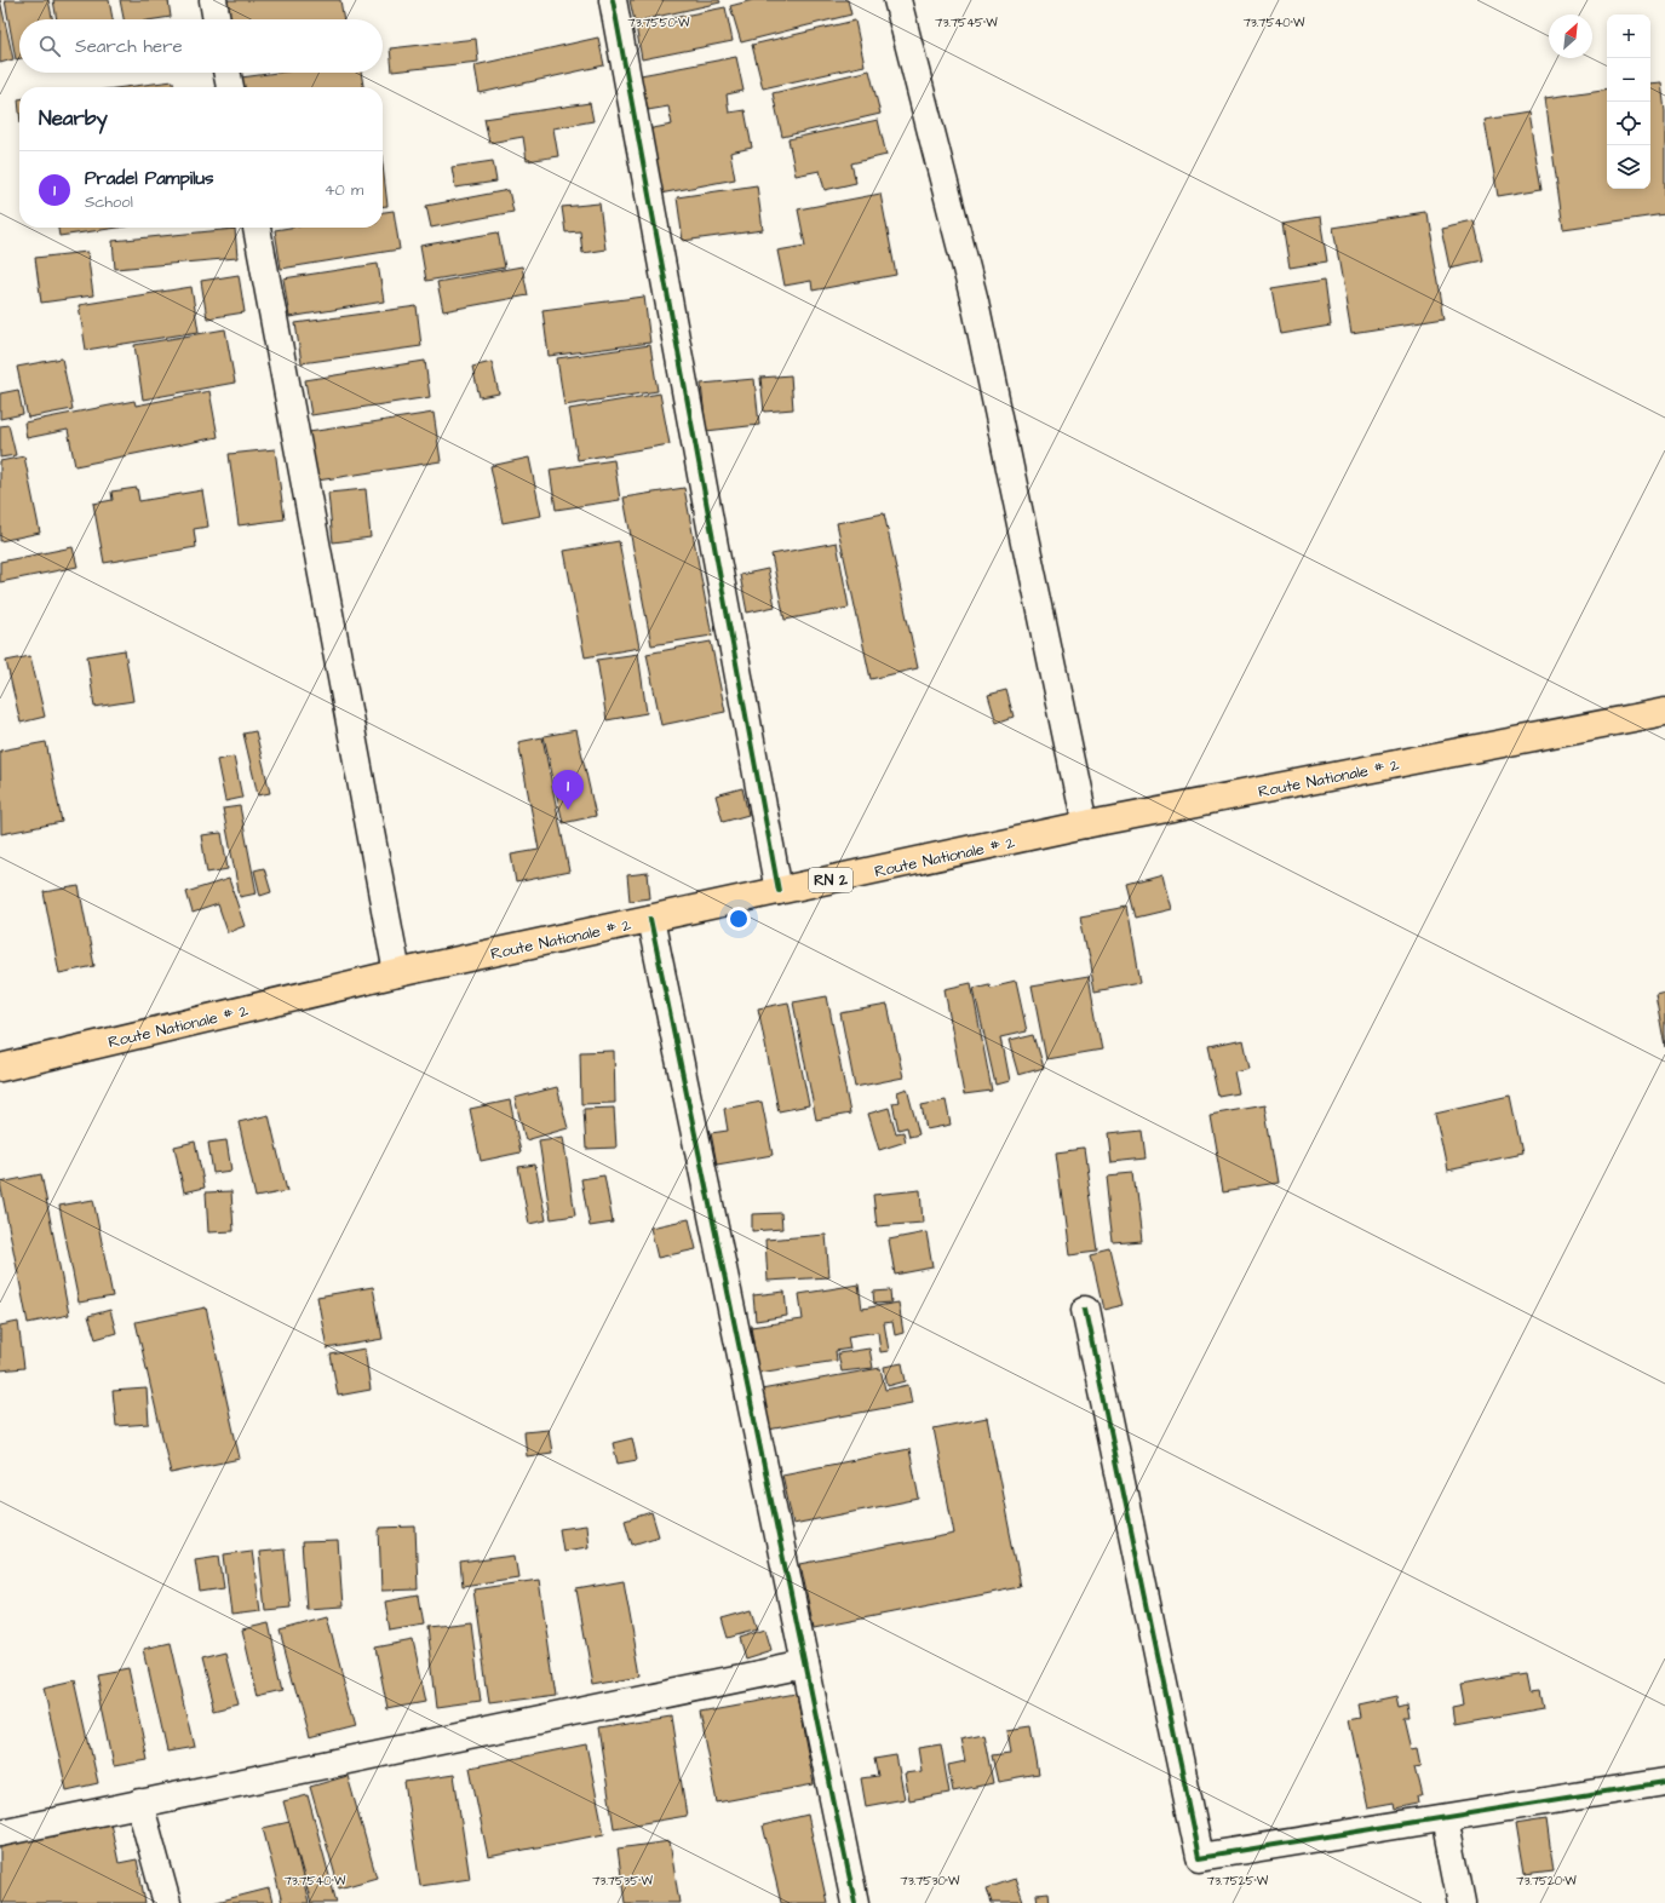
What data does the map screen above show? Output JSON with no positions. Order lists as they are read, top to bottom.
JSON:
{
  "streets": {
    "main road": ["Route Nationale # 2", "RN 2"]
  },
  "north": "top right",
  "page": {
    "map_buttons": ["+", "−"],
    "search": "Search here",
    "heading": "Nearby",
    "list": [
      {
        "mark": "1",
        "name": "Pradel Pampilus",
        "note": "School",
        "value": "40 m"
      }
    ],
    "pins": "1"
  },
  "coordinates": [
    "73.7550°W",
    "73.7545°W",
    "73.7540°W",
    "73.7535°W",
    "73.7530°W",
    "73.7525°W",
    "73.7520°W"
  ]
}
